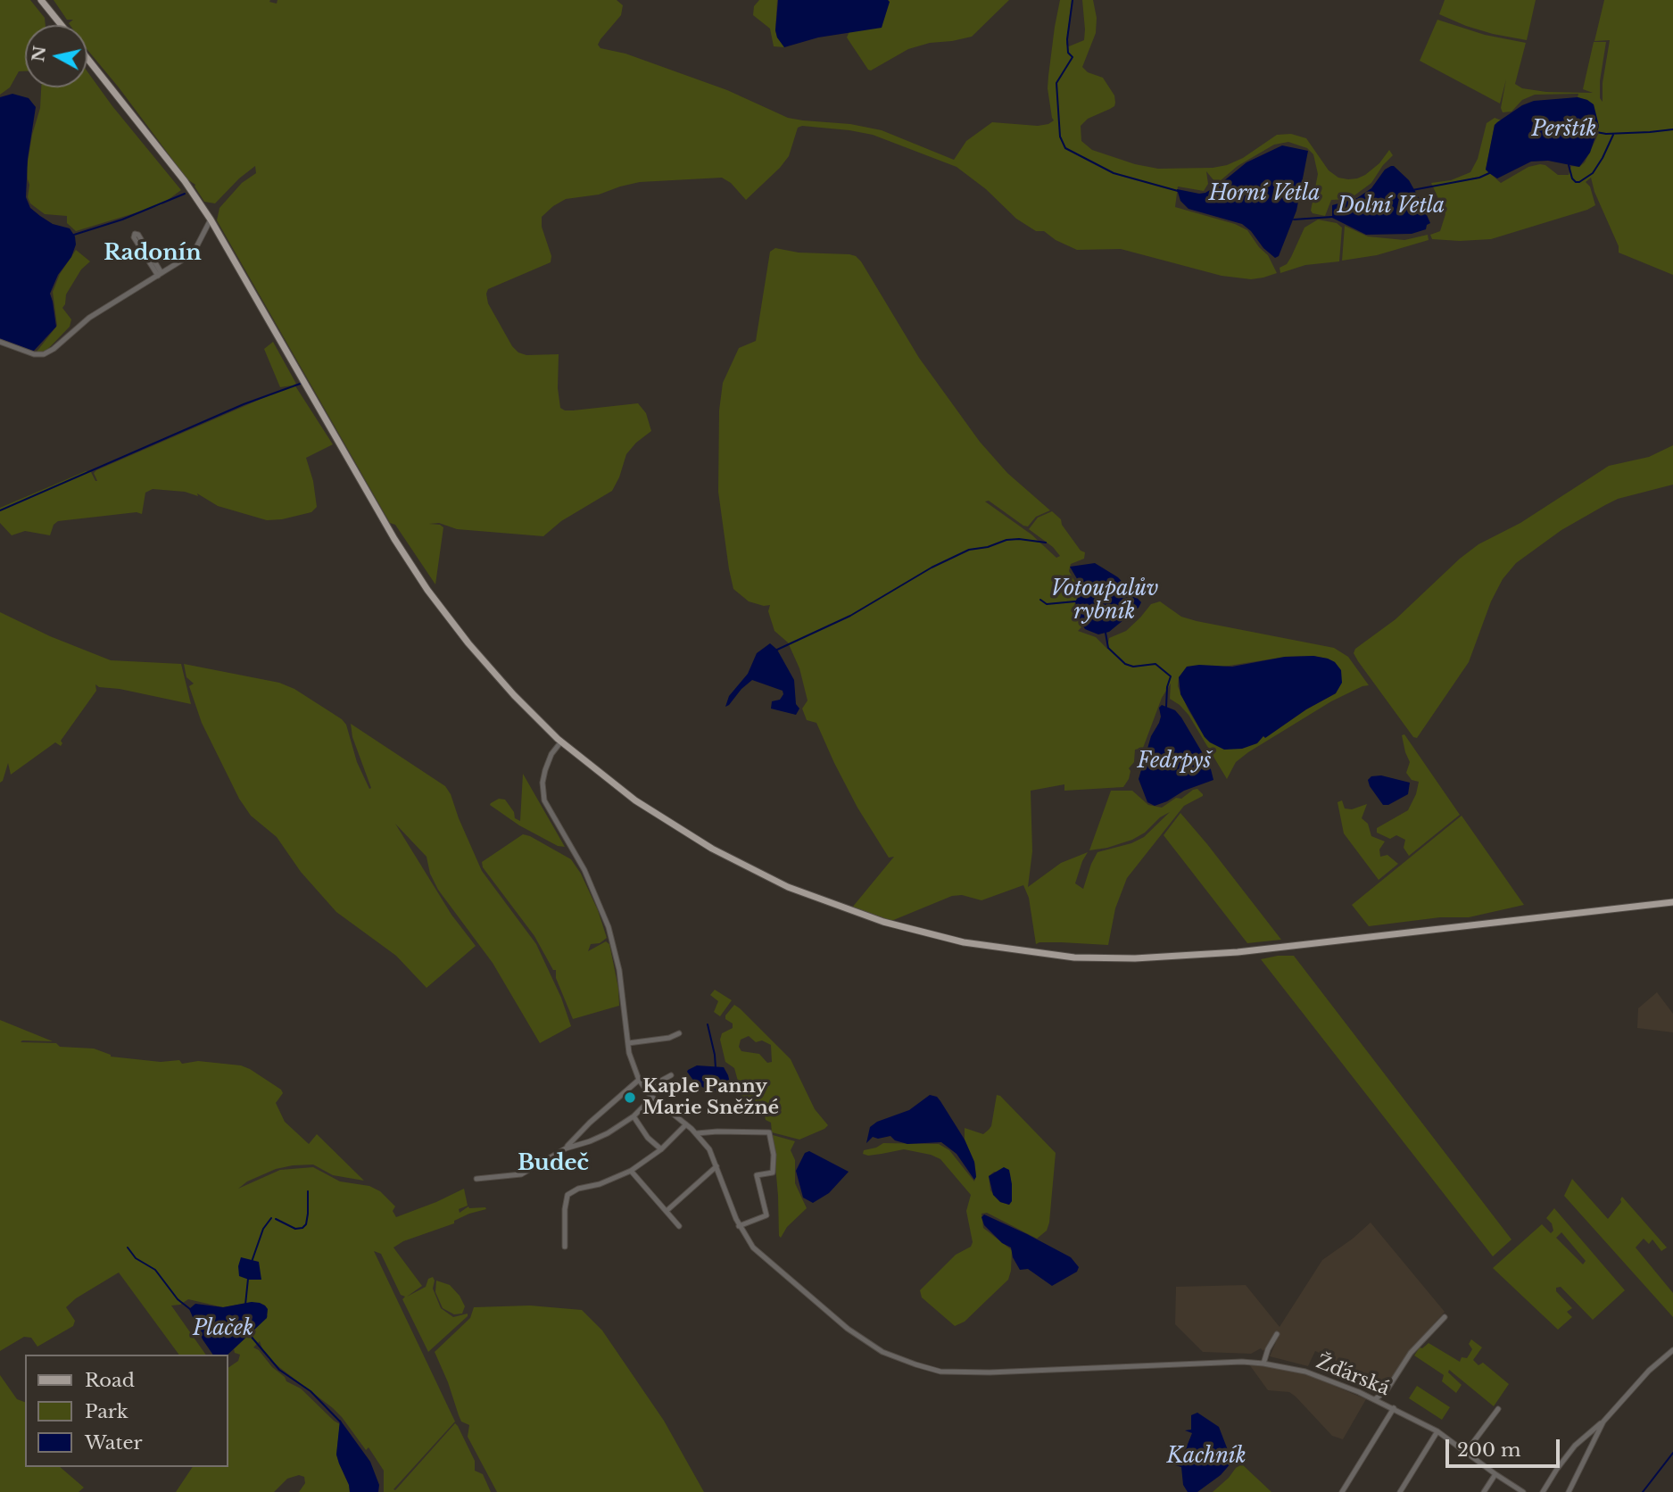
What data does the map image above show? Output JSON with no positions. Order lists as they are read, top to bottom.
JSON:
{
  "streets": {
    "street": ["Žďárská"]
  },
  "districts": ["Radonín", "Budeč"],
  "water": [
    "Perštík",
    "Horní Vetla",
    "Dolní Vetla",
    "Votoupalův rybník",
    "Fedrpyš",
    "Plaček",
    "Kachník"
  ],
  "places": ["Kaple Panny Marie Sněžné"],
  "legend": ["Road", "Park", "Water"],
  "scale_bar": "200 m",
  "north": "left"
}
